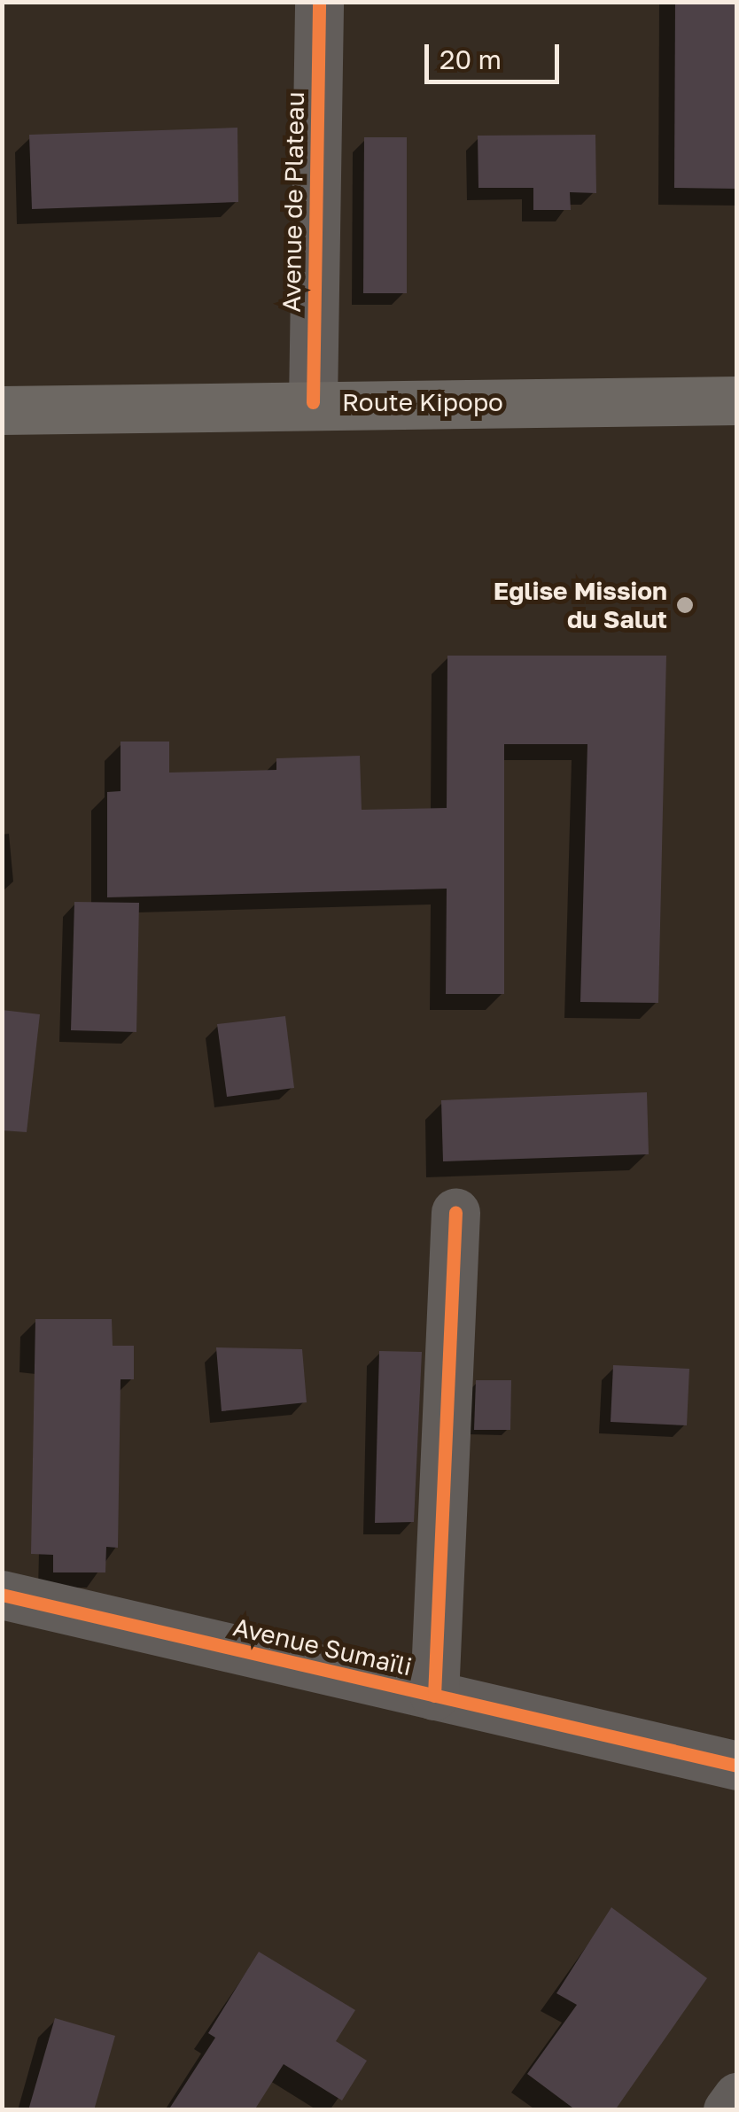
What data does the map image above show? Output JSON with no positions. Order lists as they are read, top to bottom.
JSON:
{
  "streets": {
    "main road": ["Route Kipopo"],
    "street": ["Avenue de Plateau", "Avenue Sumaïli"]
  },
  "crossings": [
    ["Avenue de Plateau", "Route Kipopo"]
  ],
  "places": ["Eglise Mission du Salut"],
  "scale_bar": "20 m"
}
